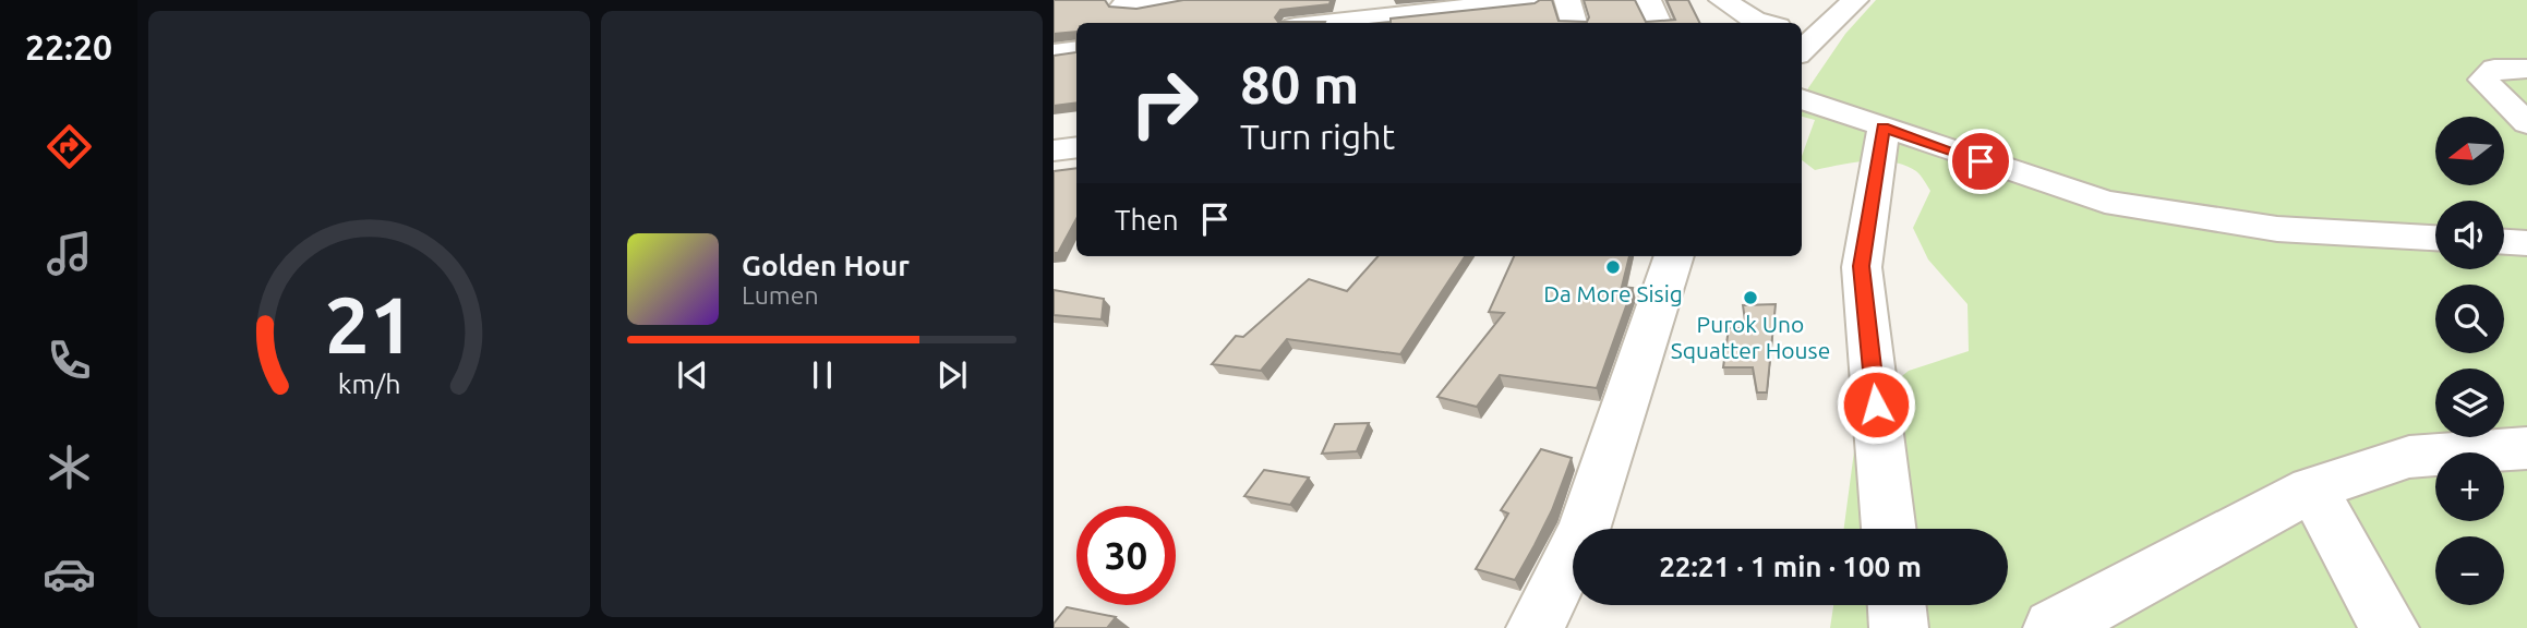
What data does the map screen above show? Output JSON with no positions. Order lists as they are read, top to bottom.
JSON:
{
  "places": ["Da More Sisig", "Purok Uno Squatter House"],
  "north": "left",
  "page": {
    "tabs": "22:20",
    "turn": ["80 m", "Turn right"],
    "map_buttons": ["+", "−"],
    "then": "Then",
    "song": ["Golden Hour", "Lumen"],
    "limit": "30",
    "trip": "22:21 · 1 min · 100 m",
    "gauge": ["21", "km/h"]
  }
}
